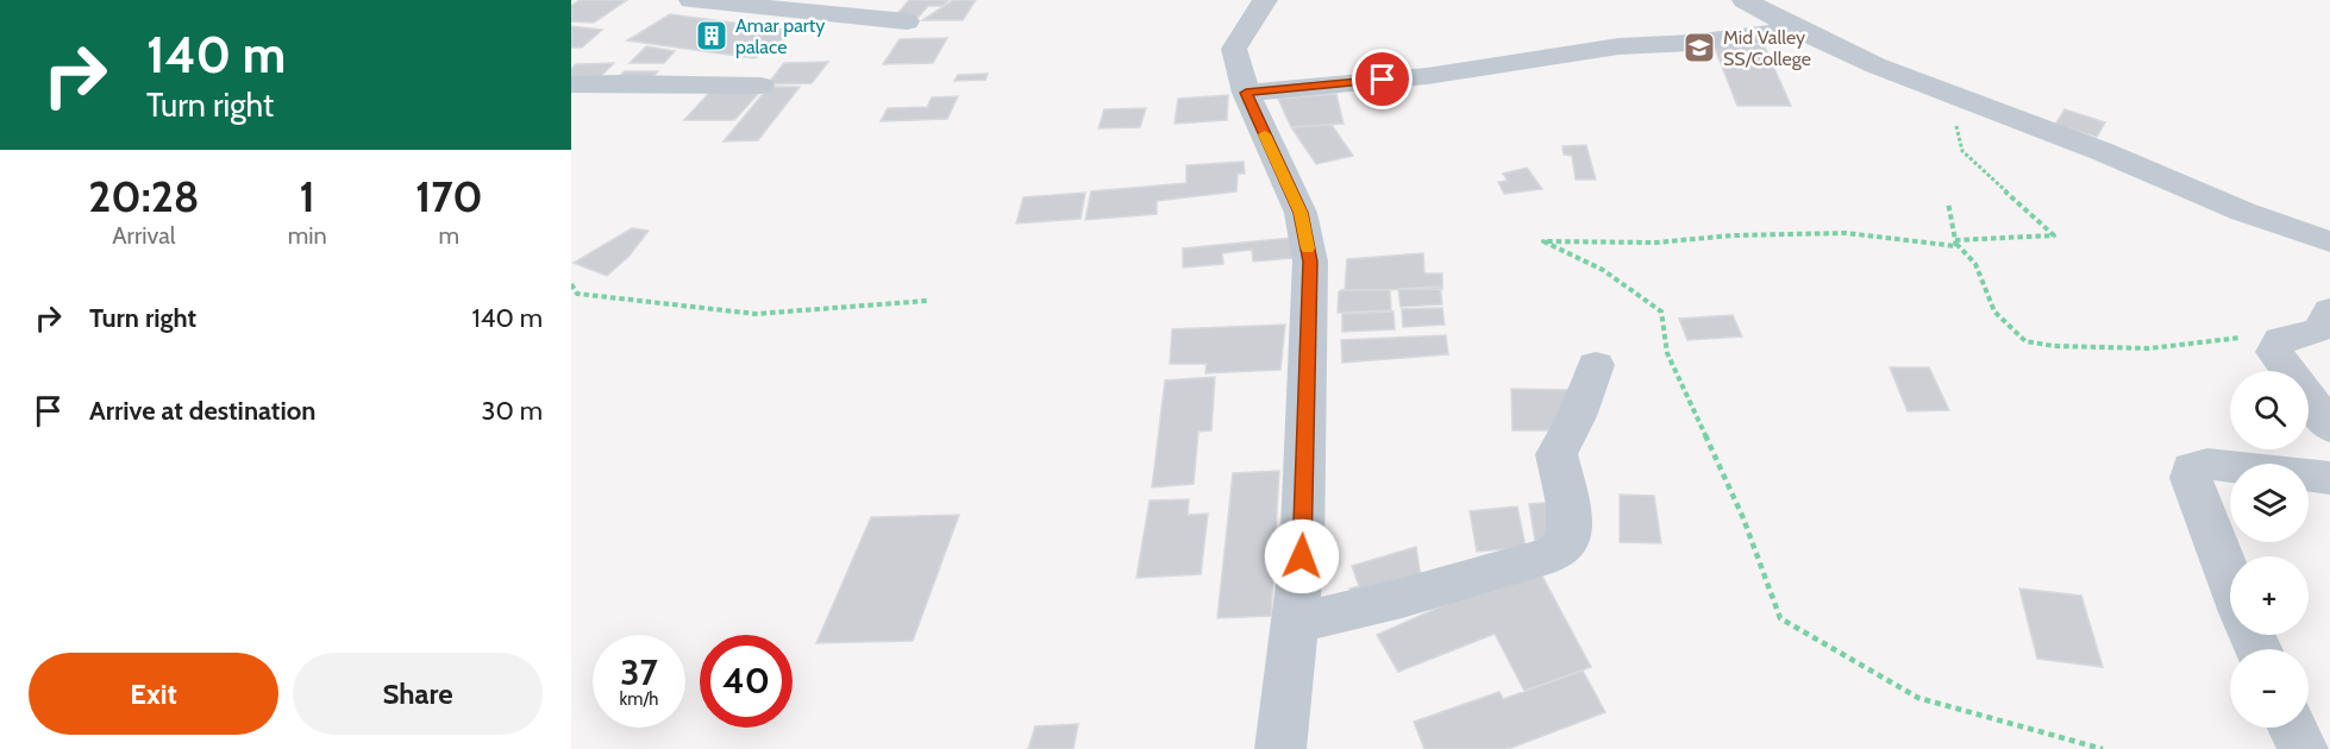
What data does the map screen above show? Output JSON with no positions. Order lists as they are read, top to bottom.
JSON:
{
  "places": {
    "building": ["Amar party palace"],
    "school or university": ["Mid Valley SS/College"]
  },
  "page": {
    "turn": ["140 m", "Turn right"],
    "eta": [
      "20:28",
      "Arrival",
      "1",
      "min",
      "170",
      "m"
    ],
    "list": [
      {
        "name": "Turn right",
        "value": "140 m"
      },
      {
        "name": "Arrive at destination",
        "value": "30 m"
      }
    ],
    "map_buttons": ["+", "−"],
    "speed": "37 km/h",
    "limit": "40",
    "buttons": ["Exit", "Share"]
  }
}
